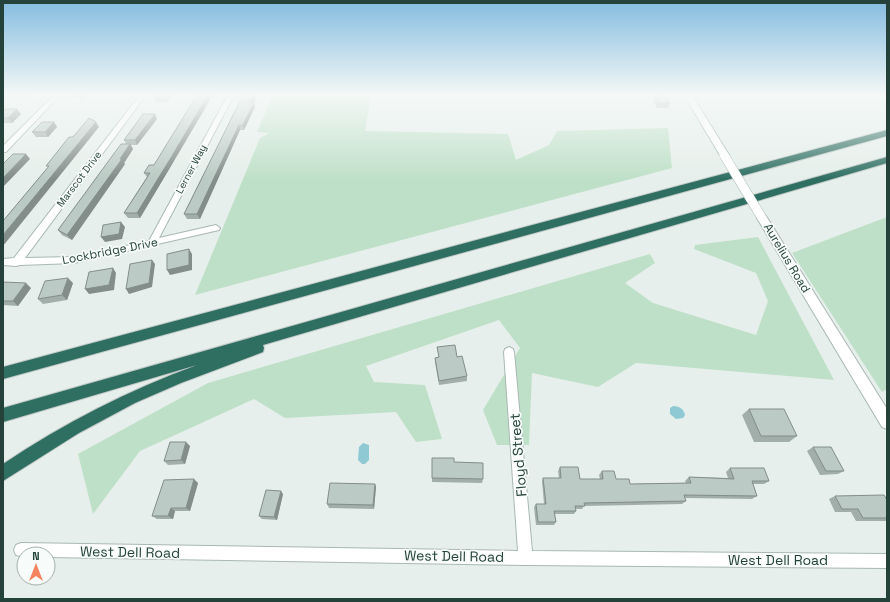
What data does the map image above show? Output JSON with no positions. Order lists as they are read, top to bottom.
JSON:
{
  "streets": {
    "street": [
      "Lerner Way",
      "Marscot Drive",
      "Lockbridge Drive",
      "Aurelius Road",
      "Floyd Street",
      "West Dell Road"
    ]
  },
  "crossings": [
    ["Lerner Way", "Lockbridge Drive"],
    ["Marscot Drive", "Lockbridge Drive"],
    ["Floyd Street", "West Dell Road"]
  ],
  "north": "top"
}
